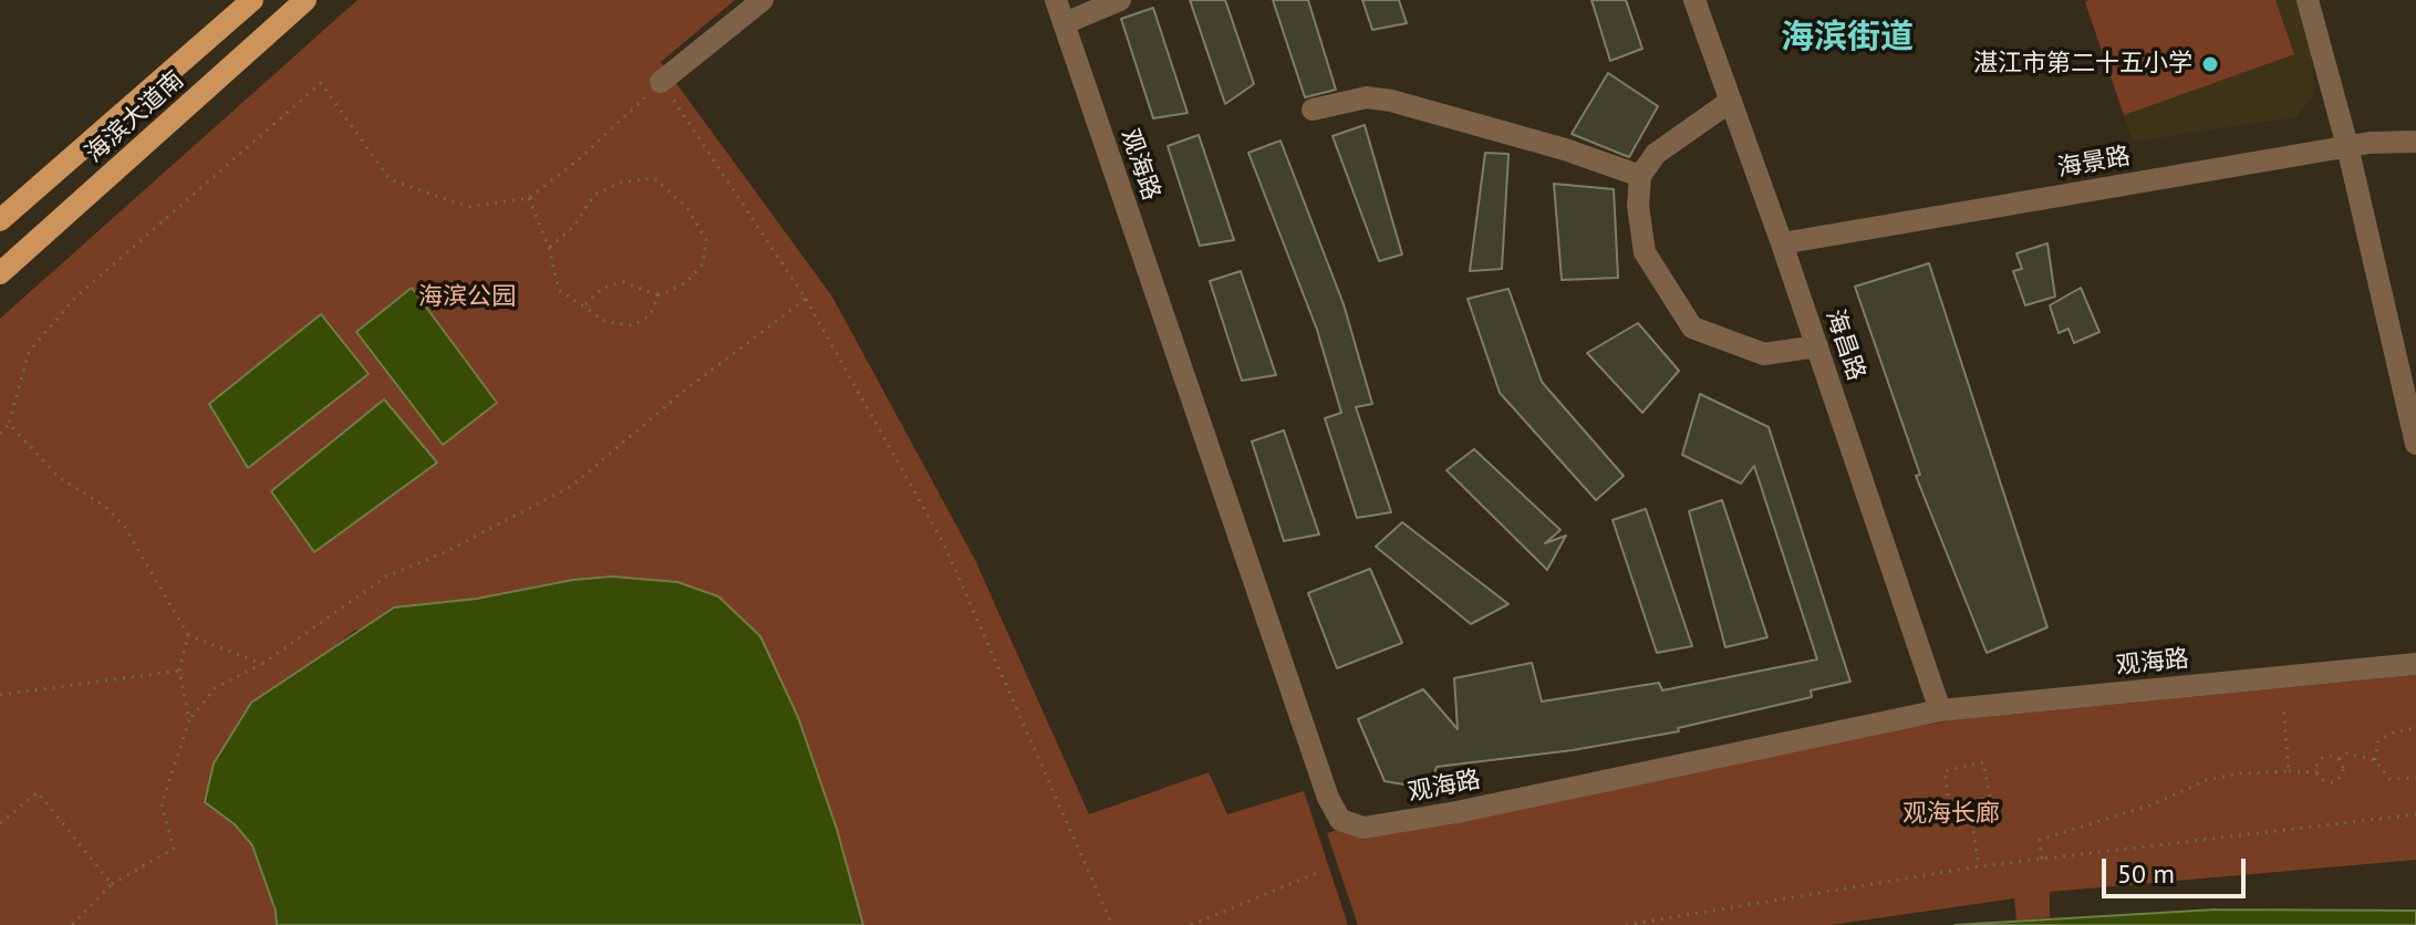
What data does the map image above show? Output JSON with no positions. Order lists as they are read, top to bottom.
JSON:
{
  "streets": {
    "main road": ["海滨大道南"],
    "street": ["海景路", "观海路", "海昌路"]
  },
  "crossings": [
    ["海景路", "海昌路"],
    ["观海路", "海昌路"]
  ],
  "districts": ["海滨街道"],
  "parks": ["海滨公园", "观海长廊"],
  "places": ["湛江市第二十五小学"],
  "scale_bar": "50 m"
}
